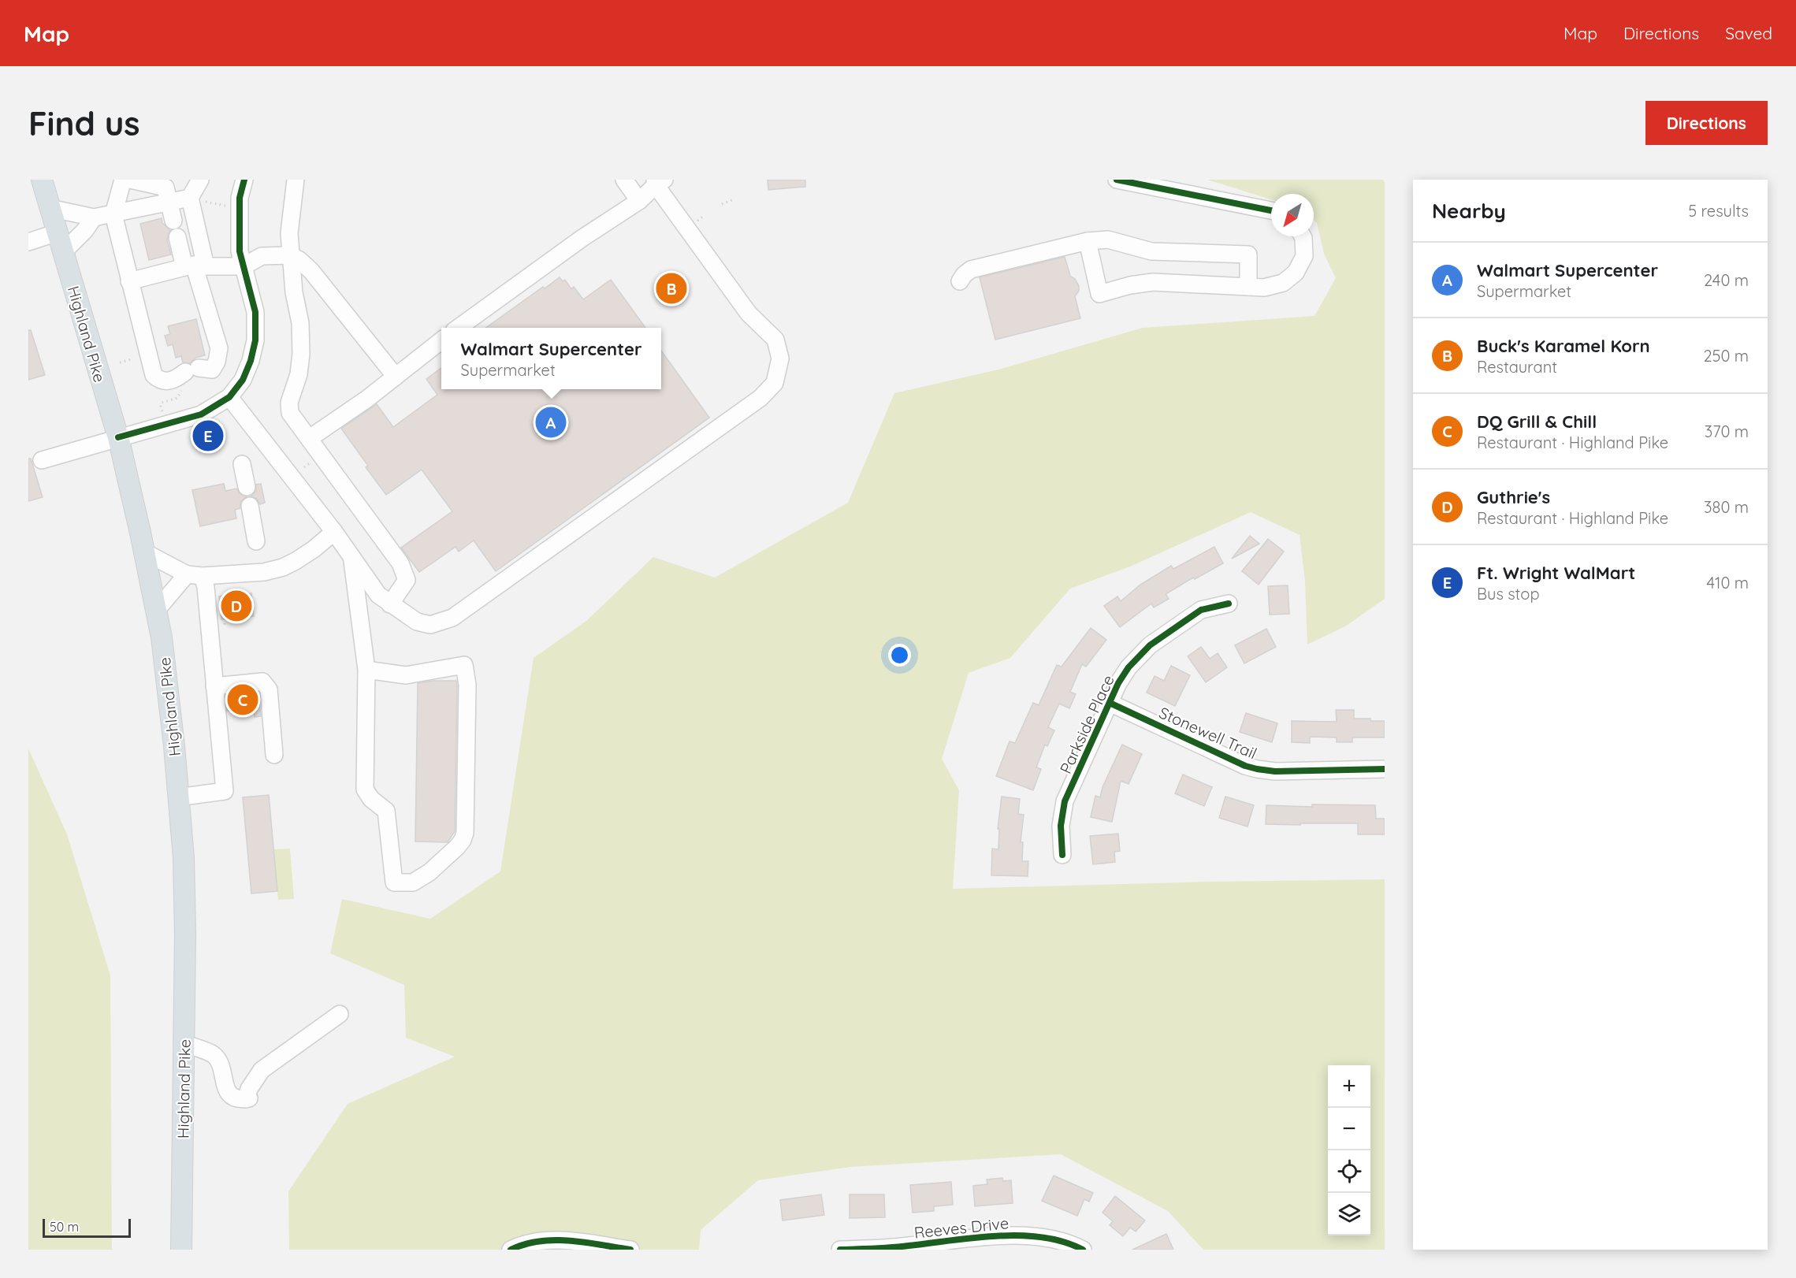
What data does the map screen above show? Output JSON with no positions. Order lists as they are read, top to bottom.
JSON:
{
  "streets": {
    "main road": ["Highland Pike"],
    "street": ["Parkside Place", "Stonewell Trail", "Reeves Drive"]
  },
  "crossings": [
    ["Parkside Place", "Stonewell Trail"]
  ],
  "scale_bar": "50 m",
  "north": "bottom left",
  "page": {
    "header": "Map",
    "nav": ["Map", "Directions", "Saved"],
    "buttons": "Directions",
    "title": "Find us",
    "heading": ["Nearby", "5 results"],
    "list": [
      {
        "mark": "A",
        "name": "Walmart Supercenter",
        "note": "Supermarket",
        "value": "240 m"
      },
      {
        "mark": "B",
        "name": "Buck's Karamel Korn",
        "note": "Restaurant",
        "value": "250 m"
      },
      {
        "mark": "C",
        "name": "DQ Grill & Chill",
        "note": "Restaurant · Highland Pike",
        "value": "370 m"
      },
      {
        "mark": "D",
        "name": "Guthrie's",
        "note": "Restaurant · Highland Pike",
        "value": "380 m"
      },
      {
        "mark": "E",
        "name": "Ft. Wright WalMart",
        "note": "Bus stop",
        "value": "410 m"
      }
    ],
    "pins": [
      "B",
      "A",
      "E",
      "D",
      "C"
    ],
    "popup": ["Walmart Supercenter", "Supermarket"],
    "map_buttons": ["+", "−"],
    "scale": "50 m"
  }
}
